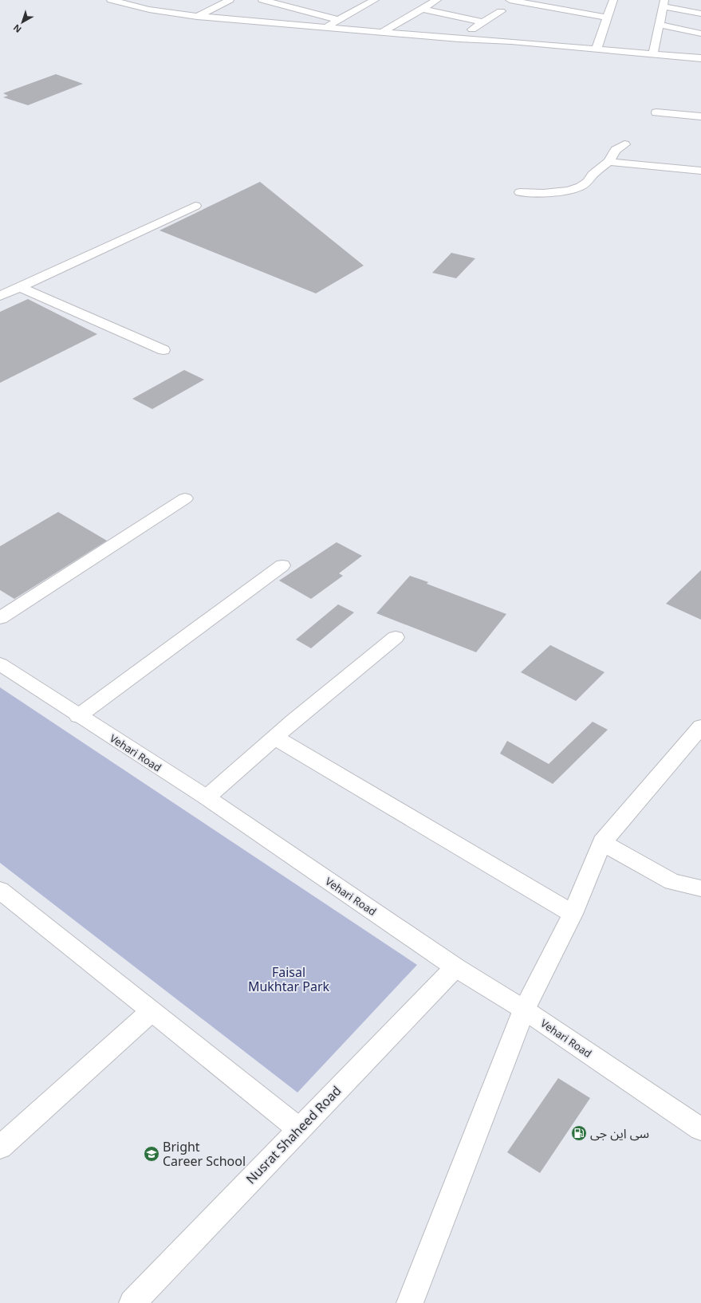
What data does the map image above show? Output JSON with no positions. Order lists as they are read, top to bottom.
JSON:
{
  "streets": {
    "street": ["Vehari Road", "Nusrat Shaheed Road"]
  },
  "crossings": [
    ["Vehari Road", "Nusrat Shaheed Road"]
  ],
  "parks": ["Faisal Mukhtar Park"],
  "places": {
    "fuel station": ["سی این جی"],
    "school or university": ["Bright Career School"]
  },
  "north": "bottom left"
}
